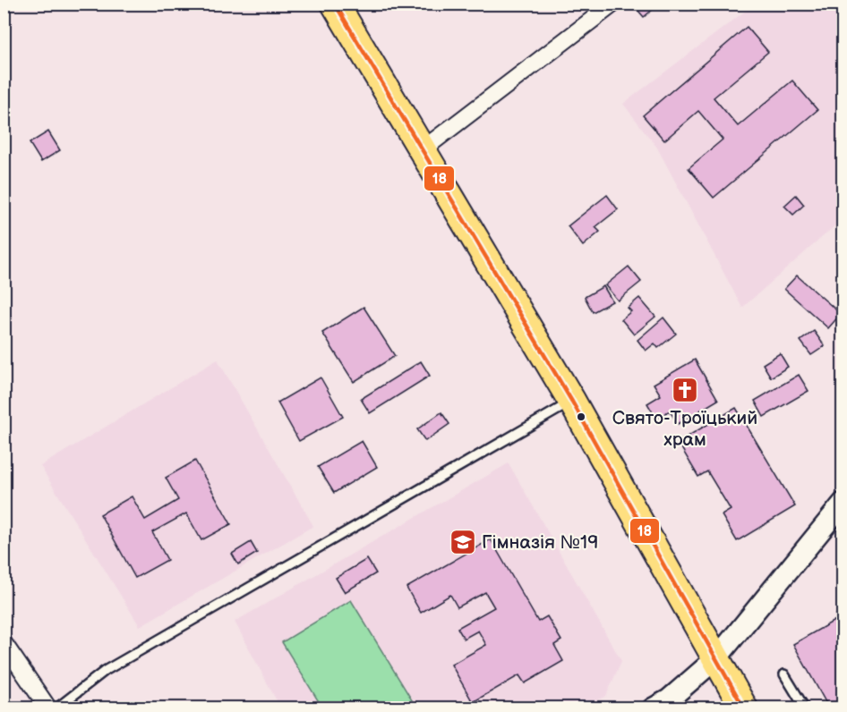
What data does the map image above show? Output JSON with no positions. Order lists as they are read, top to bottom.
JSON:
{
  "places": {
    "church": ["Свято-Троїцький храм"],
    "school or university": ["Гімназія №19"]
  },
  "lines": ["transit line 18"]
}
